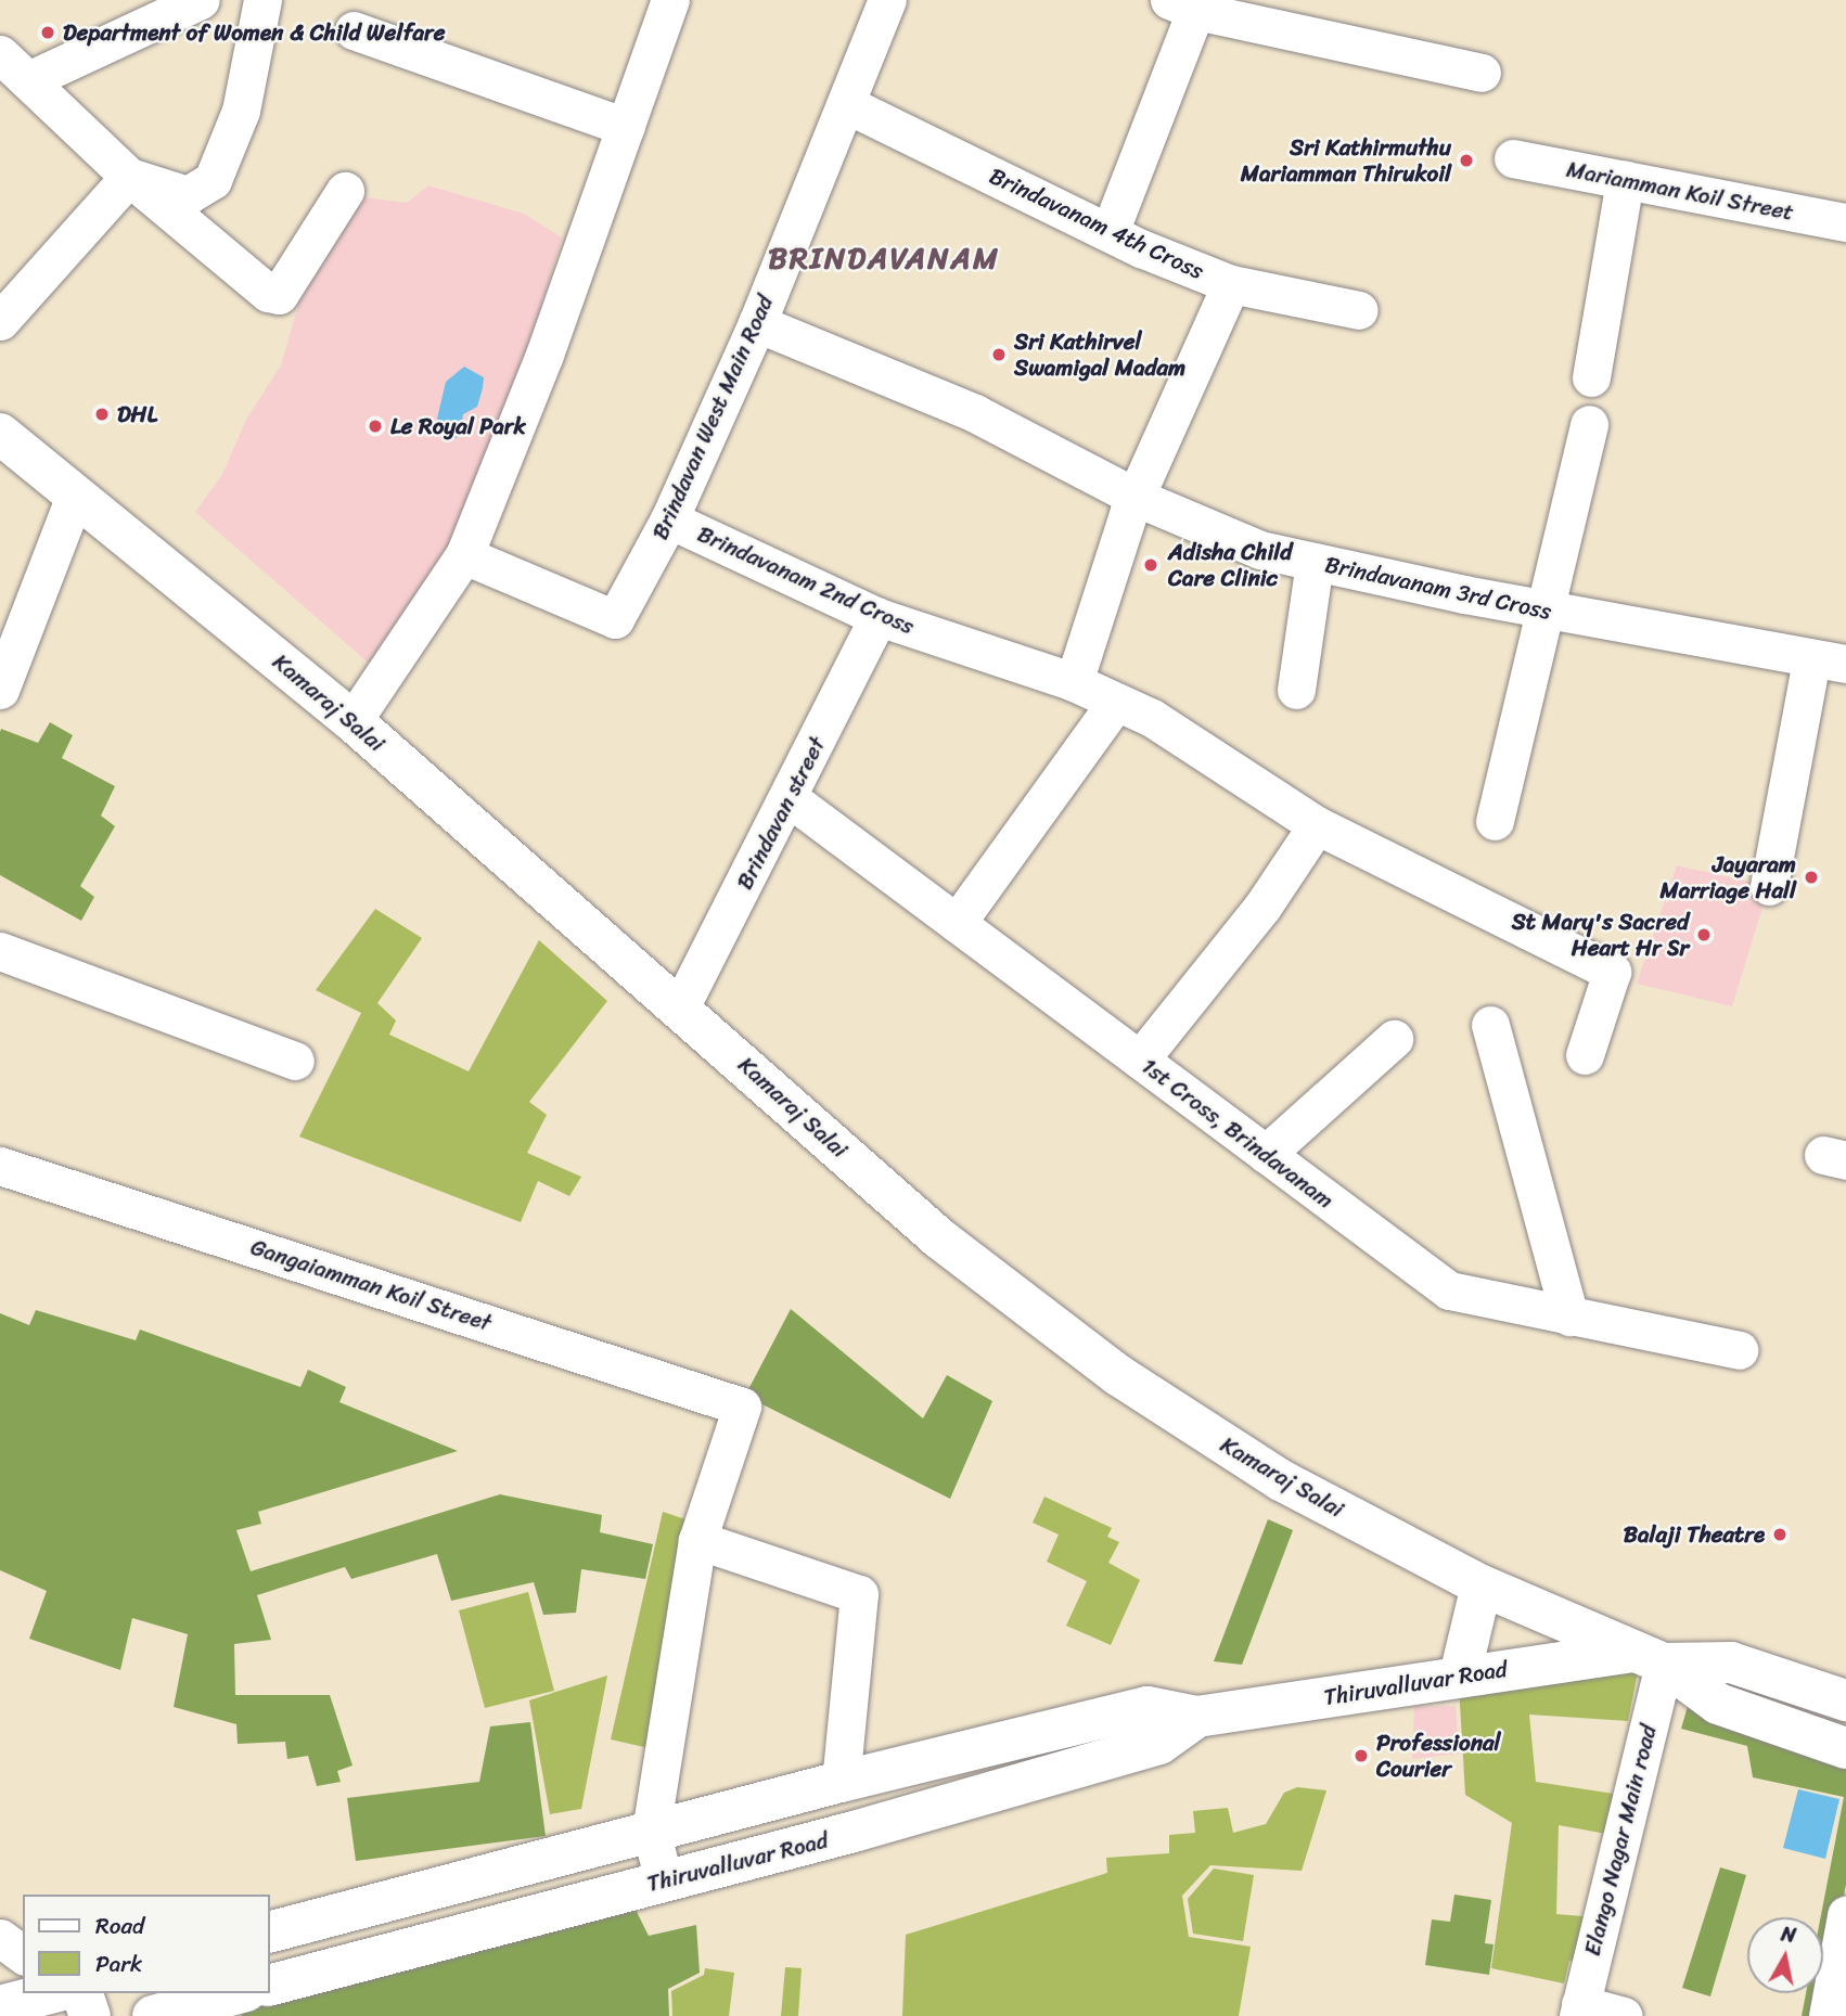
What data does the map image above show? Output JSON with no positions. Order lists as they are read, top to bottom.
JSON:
{
  "streets": {
    "main road": ["Kamaraj Salai", "Thiruvalluvar Road"],
    "street": [
      "Mariamman Koil Street",
      "Brindavanam 4th Cross",
      "Brindavan West Main Road",
      "Brindavanam 2nd Cross",
      "Brindavanam 3rd Cross",
      "Brindavan street",
      "1st Cross, Brindavanam",
      "Gangaiamman Koil Street",
      "Elango Nagar Main road"
    ]
  },
  "crossings": [
    ["Brindavanam 4th Cross", "Brindavan West Main Road"],
    ["Brindavan West Main Road", "Brindavanam 2nd Cross"],
    ["Brindavan West Main Road", "Brindavanam 3rd Cross"],
    ["Brindavanam 2nd Cross", "Brindavan street"],
    ["Kamaraj Salai", "Brindavan street"],
    ["Kamaraj Salai", "Thiruvalluvar Road"],
    ["Kamaraj Salai", "Elango Nagar Main road"],
    ["Brindavan street", "1st Cross, Brindavanam"],
    ["Thiruvalluvar Road", "Elango Nagar Main road"]
  ],
  "districts": ["BRINDAVANAM"],
  "places": [
    "Department of Women & Child Welfare",
    "Sri Kathirmuthu Mariamman Thirukoil",
    "Sri Kathirvel Swamigal Madam",
    "DHL",
    "Le Royal Park",
    "Adisha Child Care Clinic",
    "Jayaram Marriage Hall",
    "St Mary's Sacred Heart Hr Sr",
    "Balaji Theatre",
    "Professional Courier"
  ],
  "legend": ["Road", "Park"],
  "north": "top"
}
